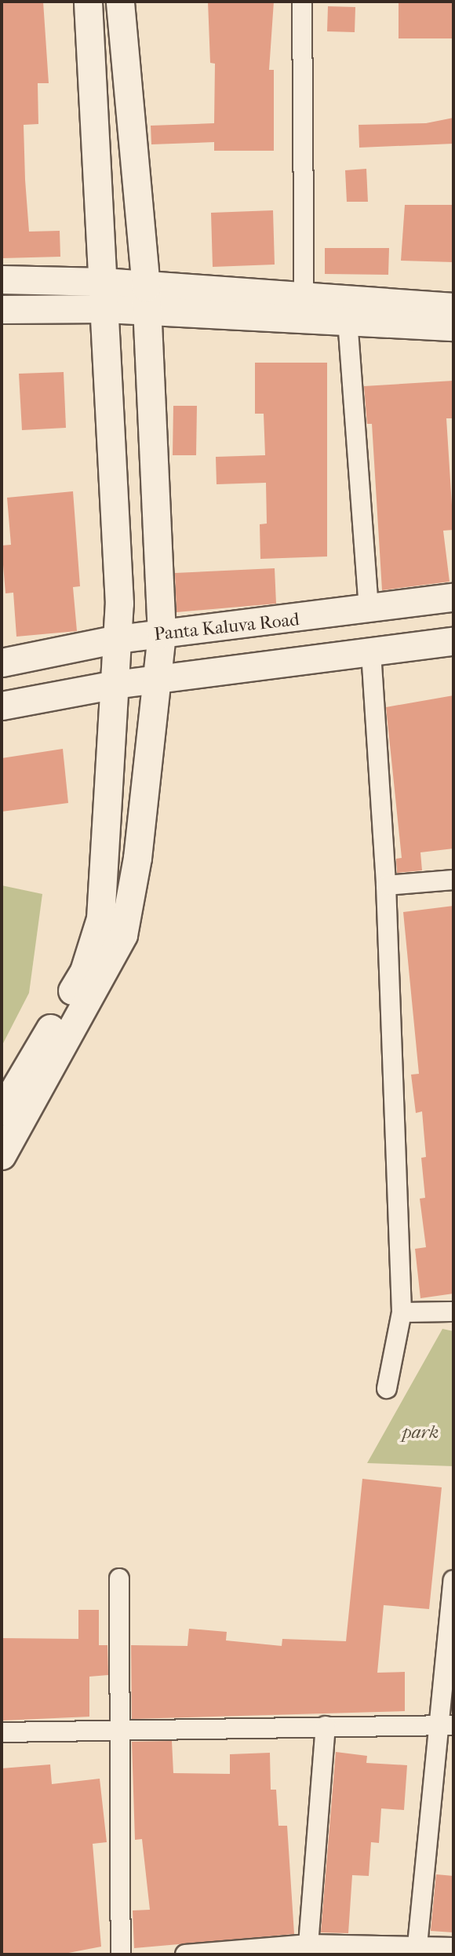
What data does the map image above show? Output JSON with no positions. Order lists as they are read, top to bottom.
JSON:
{
  "streets": {
    "street": ["Panta Kaluva Road"]
  },
  "parks": ["park"]
}
